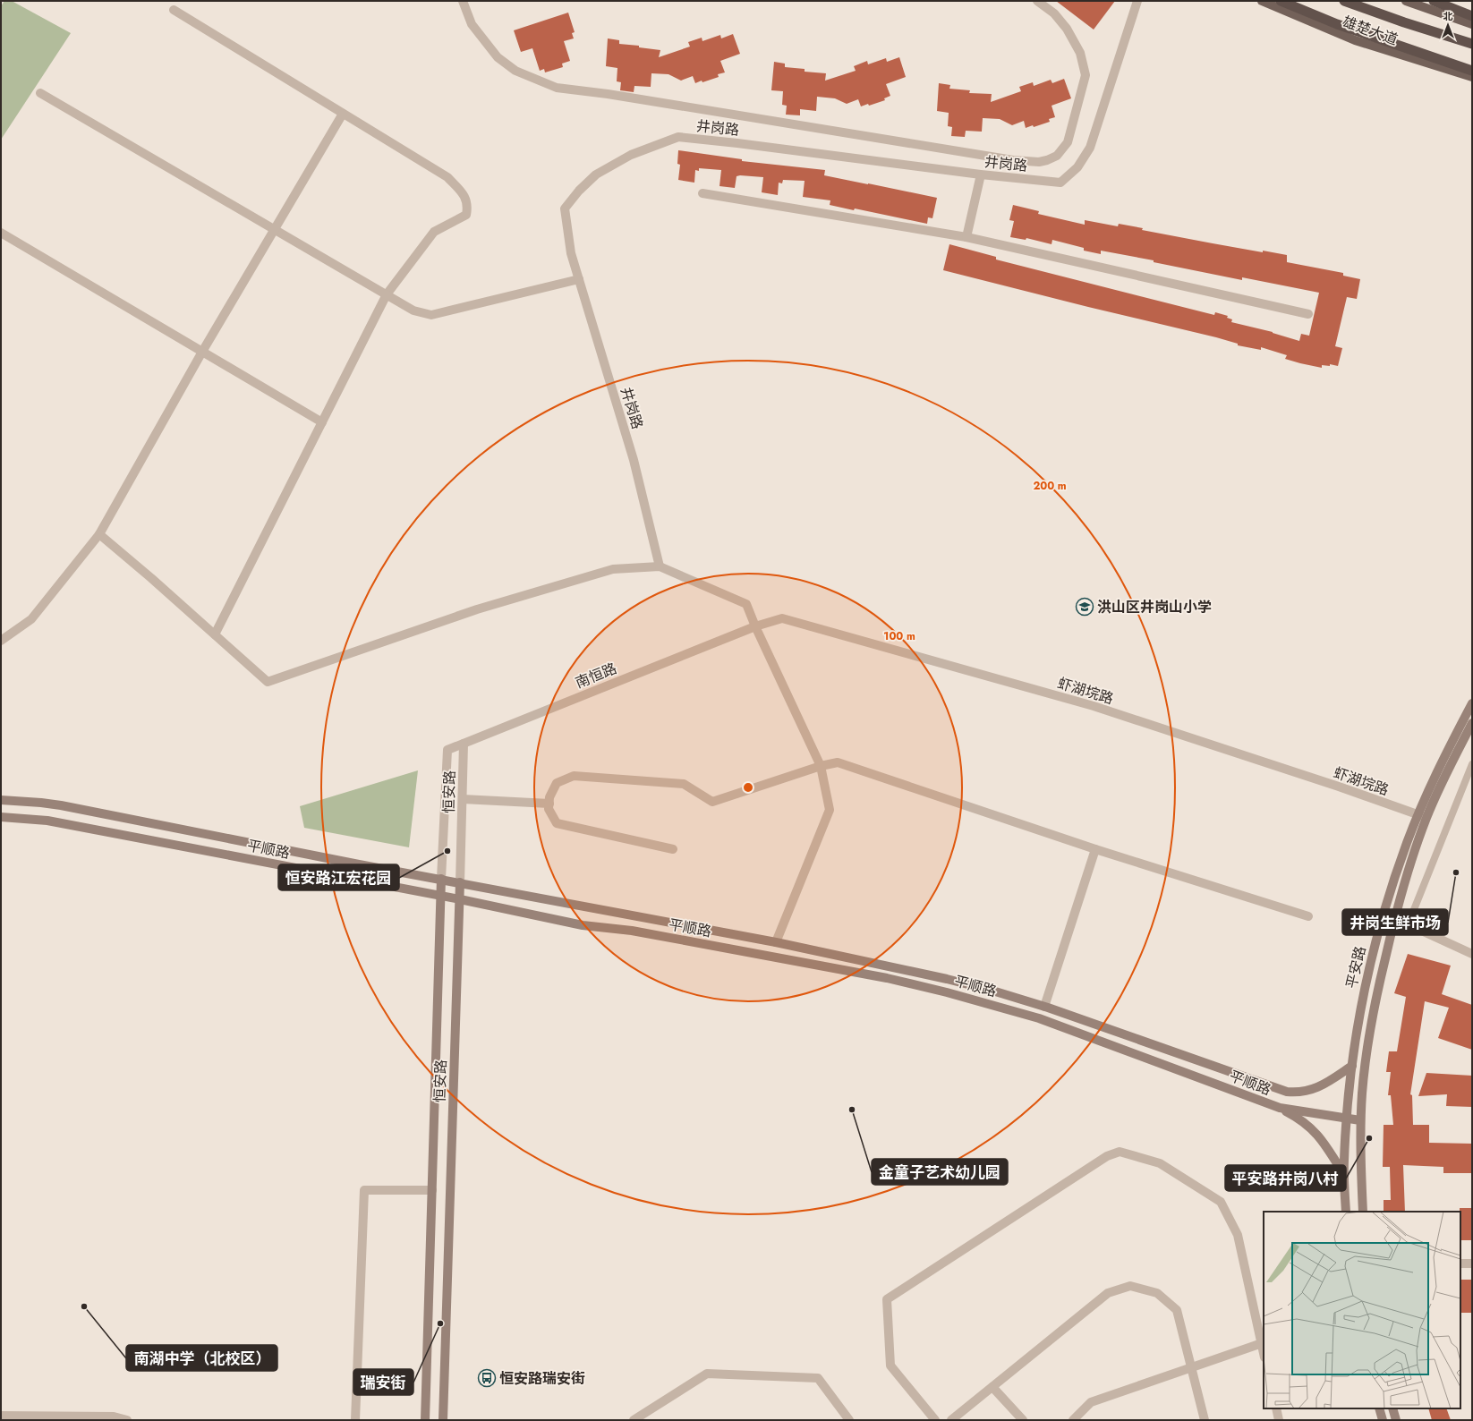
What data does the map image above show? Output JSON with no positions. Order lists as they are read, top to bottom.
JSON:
{
  "streets": {
    "main road": [
      "雄楚大道",
      "恒安路",
      "平顺路",
      "平安路"
    ],
    "street": ["井岗路", "南恒路", "虾湖垸路"]
  },
  "crossings": [
    ["南恒路", "虾湖垸路"],
    ["南恒路", "恒安路"],
    ["虾湖垸路", "平安路"],
    ["恒安路", "平顺路"],
    ["平顺路", "平安路"]
  ],
  "places": {
    "school or university": ["洪山区井岗山小学"],
    "other": [
      "恒安路江宏花园",
      "井岗生鲜市场",
      "金童子艺术幼儿园",
      "平安路井岗八村",
      "南湖中学（北校区）",
      "瑞安街"
    ],
    "bus stop": ["恒安路瑞安街"]
  },
  "north": "top",
  "rings": ["200 m", "100 m"]
}
